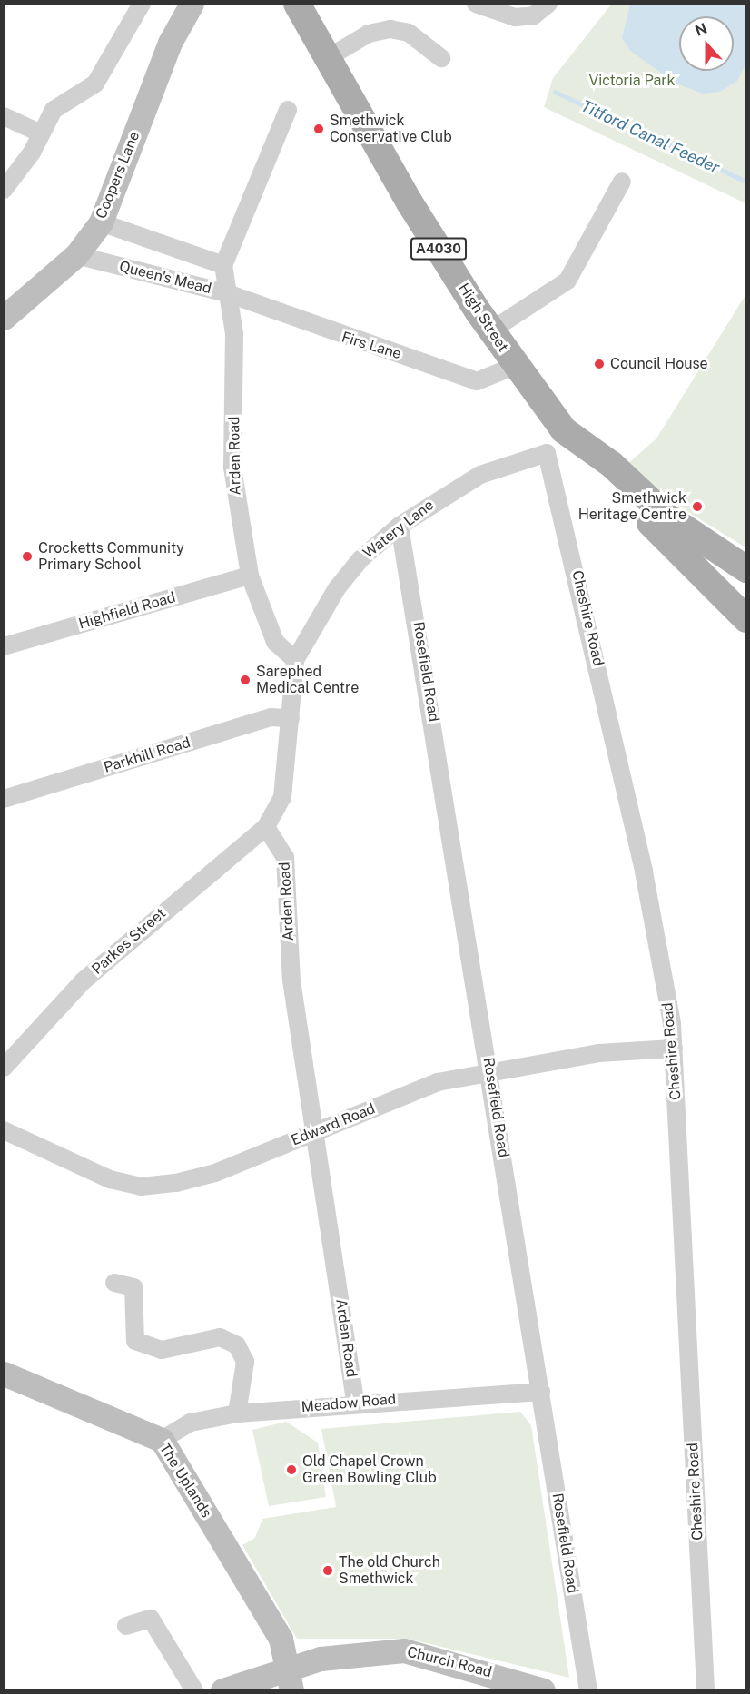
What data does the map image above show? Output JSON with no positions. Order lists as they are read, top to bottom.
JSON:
{
  "streets": {
    "main road": ["A4030", "High Street"],
    "street": [
      "Coopers Lane",
      "Queen's Mead",
      "Firs Lane",
      "Arden Road",
      "Watery Lane",
      "Highfield Road",
      "Cheshire Road",
      "Rosefield Road",
      "Parkhill Road",
      "Parkes Street",
      "Edward Road",
      "Meadow Road",
      "The Uplands",
      "Church Road"
    ]
  },
  "crossings": [
    ["Coopers Lane", "Queen's Mead"],
    ["A4030", "High Street"],
    ["Queen's Mead", "Firs Lane"],
    ["Queen's Mead", "Arden Road"],
    ["High Street", "Firs Lane"],
    ["Firs Lane", "Arden Road"],
    ["Arden Road", "Watery Lane"],
    ["Arden Road", "Highfield Road"],
    ["Arden Road", "Parkes Street"],
    ["Arden Road", "Edward Road"],
    ["Arden Road", "Meadow Road"],
    ["Watery Lane", "Cheshire Road"],
    ["Watery Lane", "Rosefield Road"],
    ["Cheshire Road", "Edward Road"],
    ["Rosefield Road", "Edward Road"],
    ["Rosefield Road", "Meadow Road"],
    ["Meadow Road", "The Uplands"],
    ["The Uplands", "Church Road"]
  ],
  "water": ["Titford Canal Feeder"],
  "parks": ["Victoria Park"],
  "places": [
    "Smethwick Conservative Club",
    "Council House",
    "Smethwick Heritage Centre",
    "Crocketts Community Primary School",
    "Sarephed Medical Centre",
    "Old Chapel Crown Green Bowling Club",
    "The old Church Smethwick"
  ],
  "north": "top"
}
